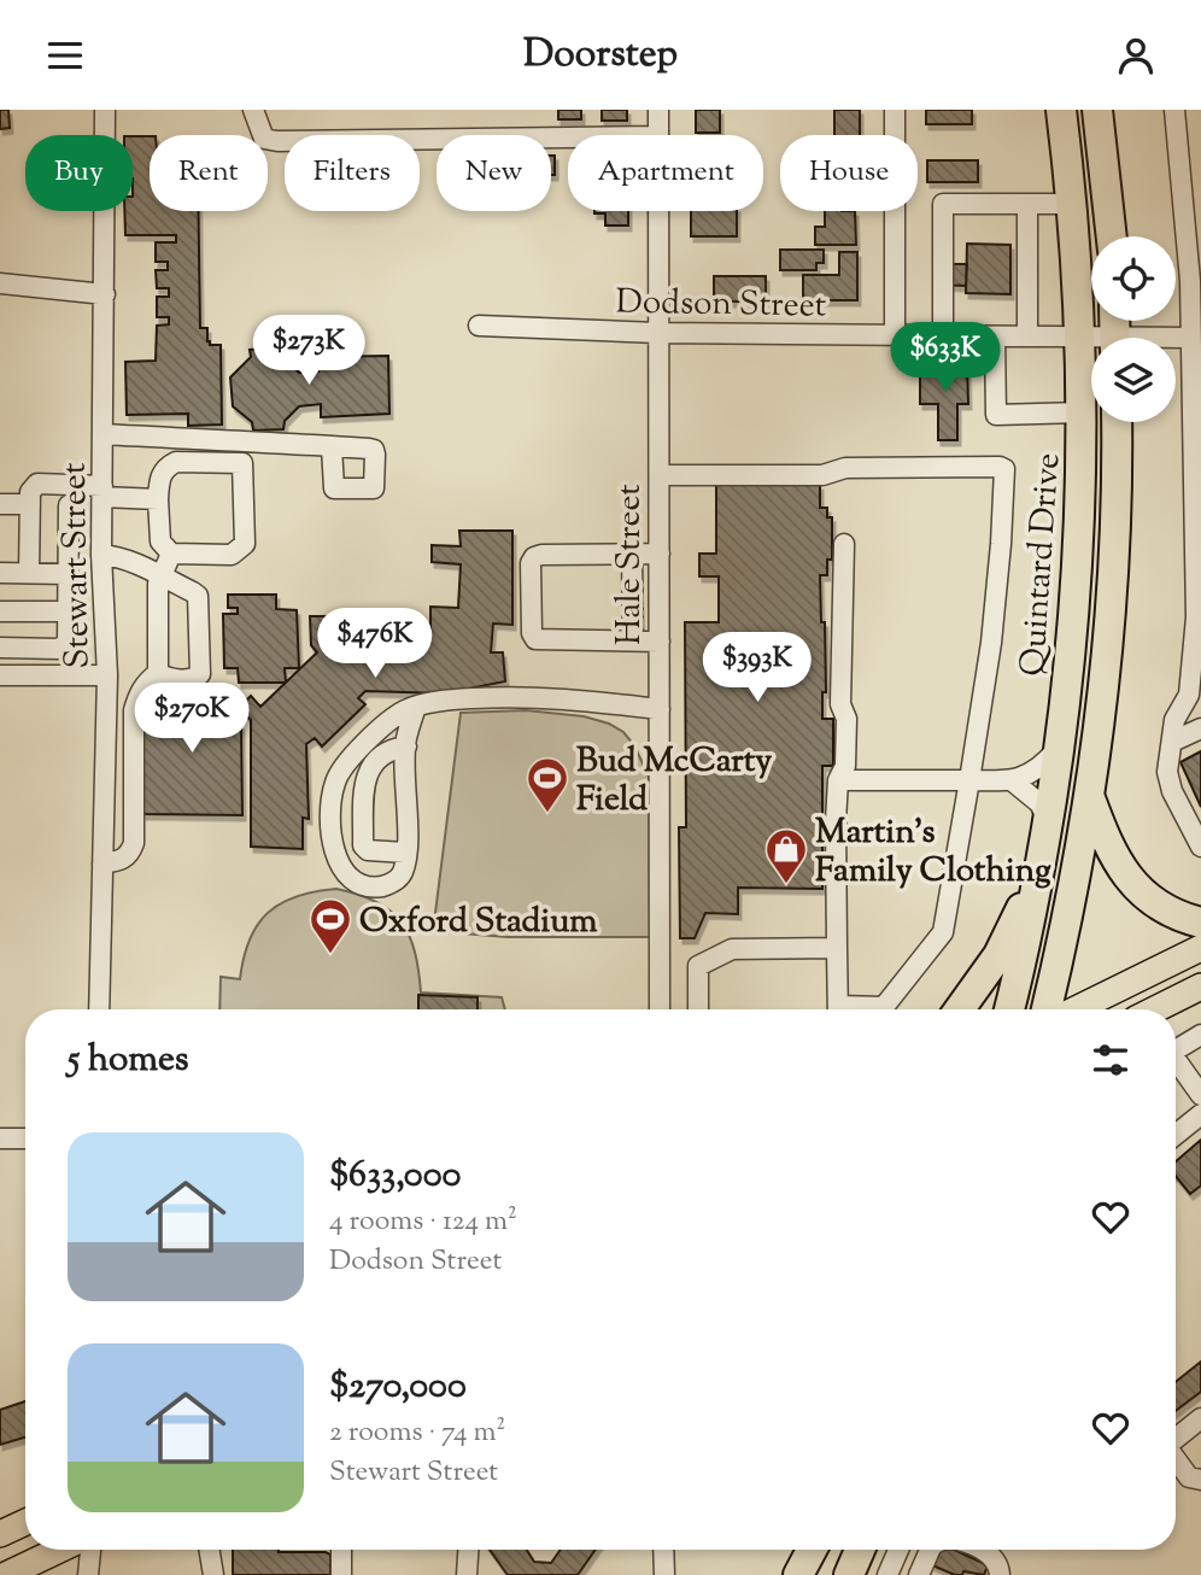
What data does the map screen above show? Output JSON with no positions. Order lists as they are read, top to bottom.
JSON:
{
  "streets": {
    "highway": ["Quintard Drive"],
    "street": ["Dodson Street", "Hale Street", "Stewart Street"]
  },
  "crossings": [
    ["Dodson Street", "Hale Street"],
    ["Dodson Street", "Quintard Drive"]
  ],
  "places": {
    "sports": ["Bud McCarty Field", "Oxford Stadium"],
    "shop": ["Martin's Family Clothing"]
  },
  "page": {
    "header": "Doorstep",
    "chip": [
      "Buy",
      "Rent",
      "Filters",
      "New",
      "Apartment",
      "House"
    ],
    "price": [
      "$273K",
      "$633K",
      "$476K",
      "$393K",
      "$270K"
    ],
    "heading": "5 homes",
    "list": [
      {
        "name": "$633,000",
        "note": "4 rooms · 124 m² · Dodson Street"
      },
      {
        "name": "$270,000",
        "note": "2 rooms · 74 m² · Stewart Street"
      }
    ]
  }
}
